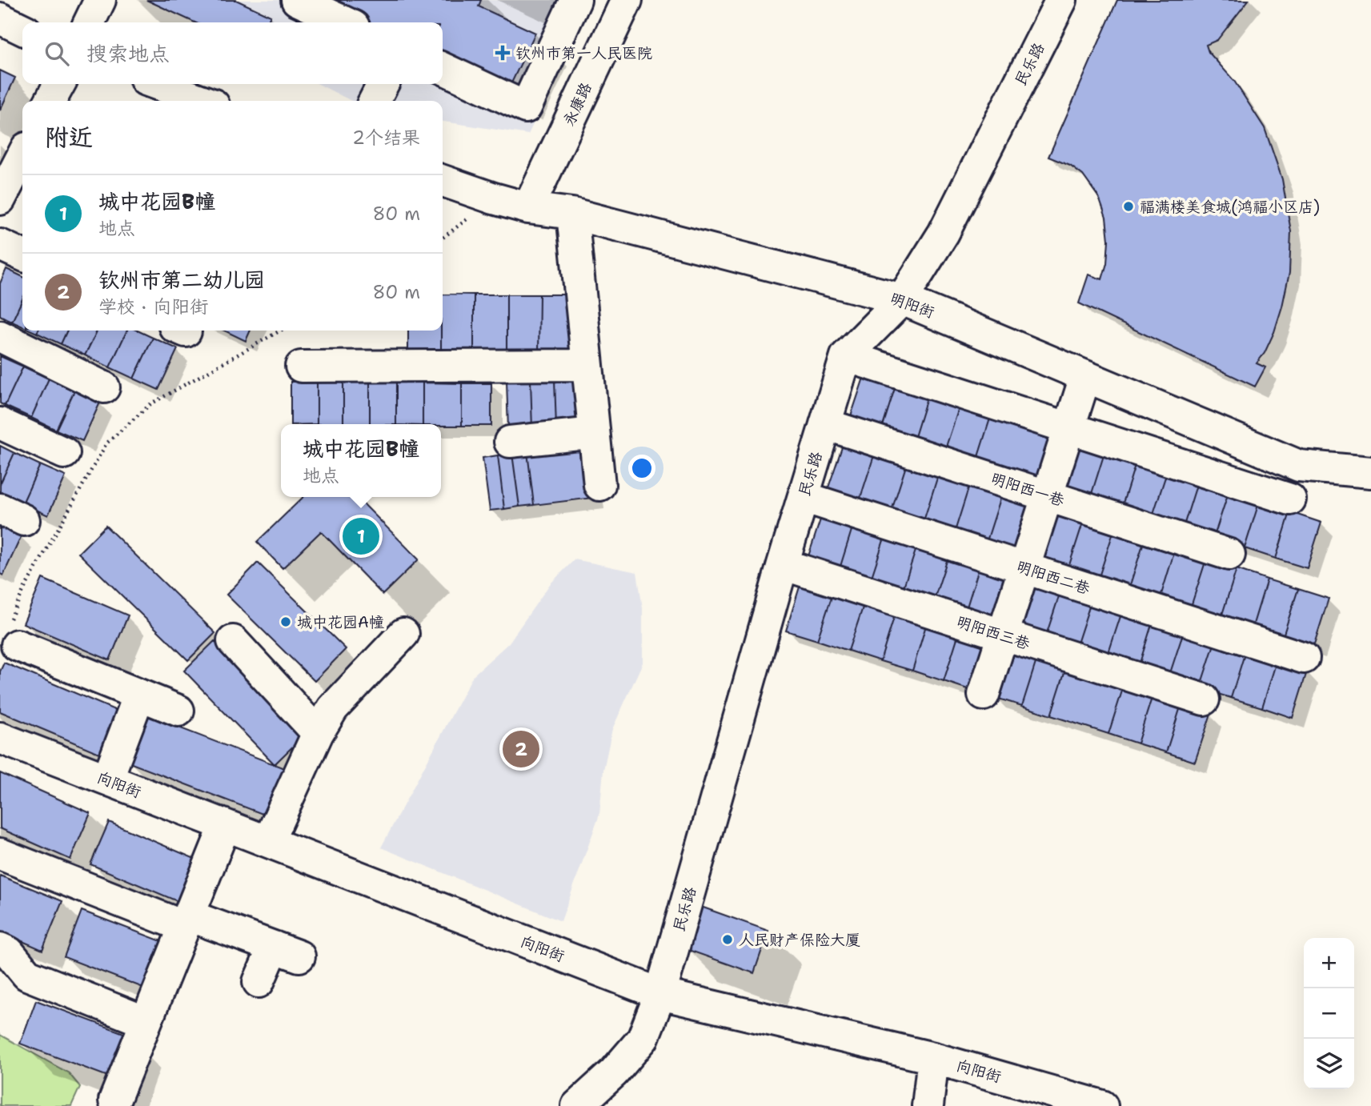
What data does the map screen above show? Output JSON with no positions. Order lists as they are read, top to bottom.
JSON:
{
  "streets": {
    "street": [
      "民乐路",
      "永康路",
      "明阳街",
      "明阳西一巷",
      "明阳西二巷",
      "明阳西三巷",
      "向阳街"
    ]
  },
  "crossings": [
    ["民乐路", "明阳街"],
    ["民乐路", "明阳西一巷"],
    ["民乐路", "明阳西二巷"],
    ["民乐路", "明阳西三巷"],
    ["民乐路", "向阳街"],
    ["永康路", "明阳街"]
  ],
  "places": {
    "health": ["钦州市第一人民医院"],
    "other": ["福满楼美食城(鸿福小区店)", "城中花园A幢", "人民财产保险大厦"]
  },
  "page": {
    "search": "搜索地点",
    "heading": ["附近", "2个结果"],
    "list": [
      {
        "mark": "1",
        "name": "城中花园B幢",
        "note": "地点",
        "value": "80 m"
      },
      {
        "mark": "2",
        "name": "钦州市第二幼儿园",
        "note": "学校 · 向阳街",
        "value": "80 m"
      }
    ],
    "popup": ["城中花园B幢", "地点"],
    "pins": ["1", "2"],
    "map_buttons": ["+", "−"]
  }
}
